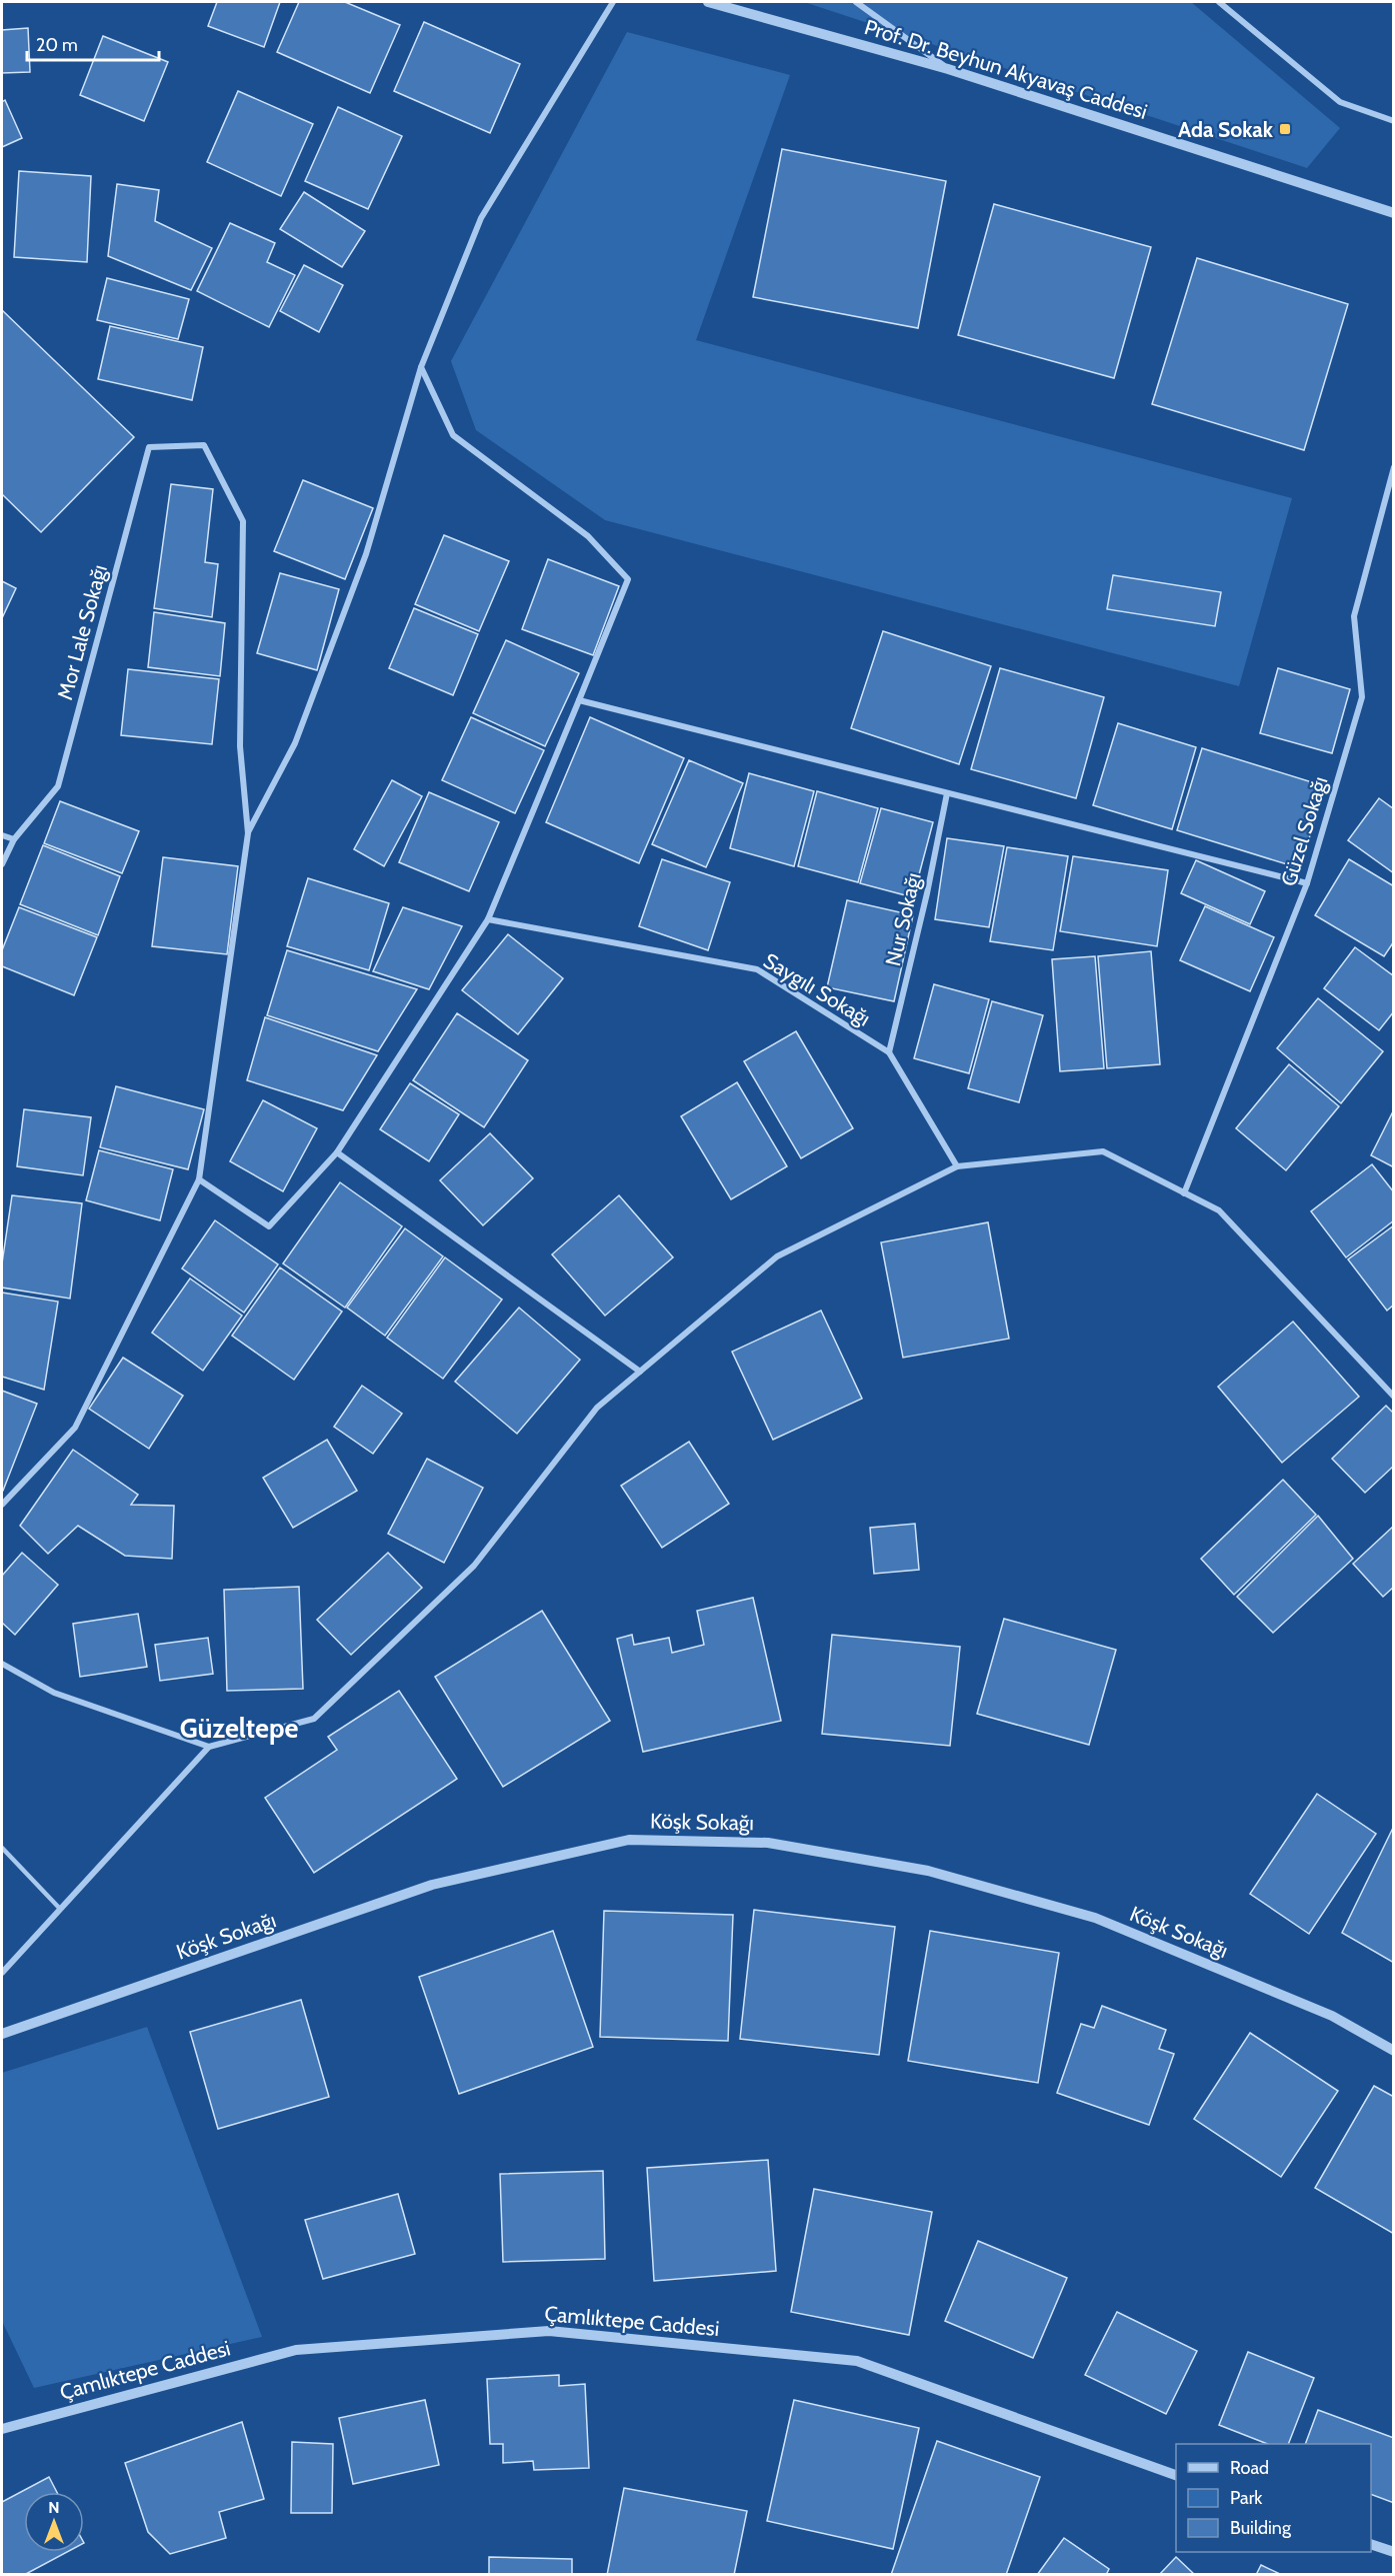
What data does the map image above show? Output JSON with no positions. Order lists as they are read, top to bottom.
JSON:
{
  "streets": {
    "street": [
      "Prof. Dr. Beyhun Akyavaş Caddesi",
      "Mor Lale Sokağı",
      "Güzel Sokağı",
      "Nur Sokağı",
      "Saygılı Sokağı",
      "Köşk Sokağı",
      "Çamlıktepe Caddesi"
    ]
  },
  "crossings": [
    ["Nur Sokağı", "Saygılı Sokağı"]
  ],
  "districts": ["Güzeltepe"],
  "places": {
    "transit": ["Ada Sokak"]
  },
  "legend": ["Road", "Park", "Building"],
  "scale_bar": "20 m",
  "north": "top"
}
